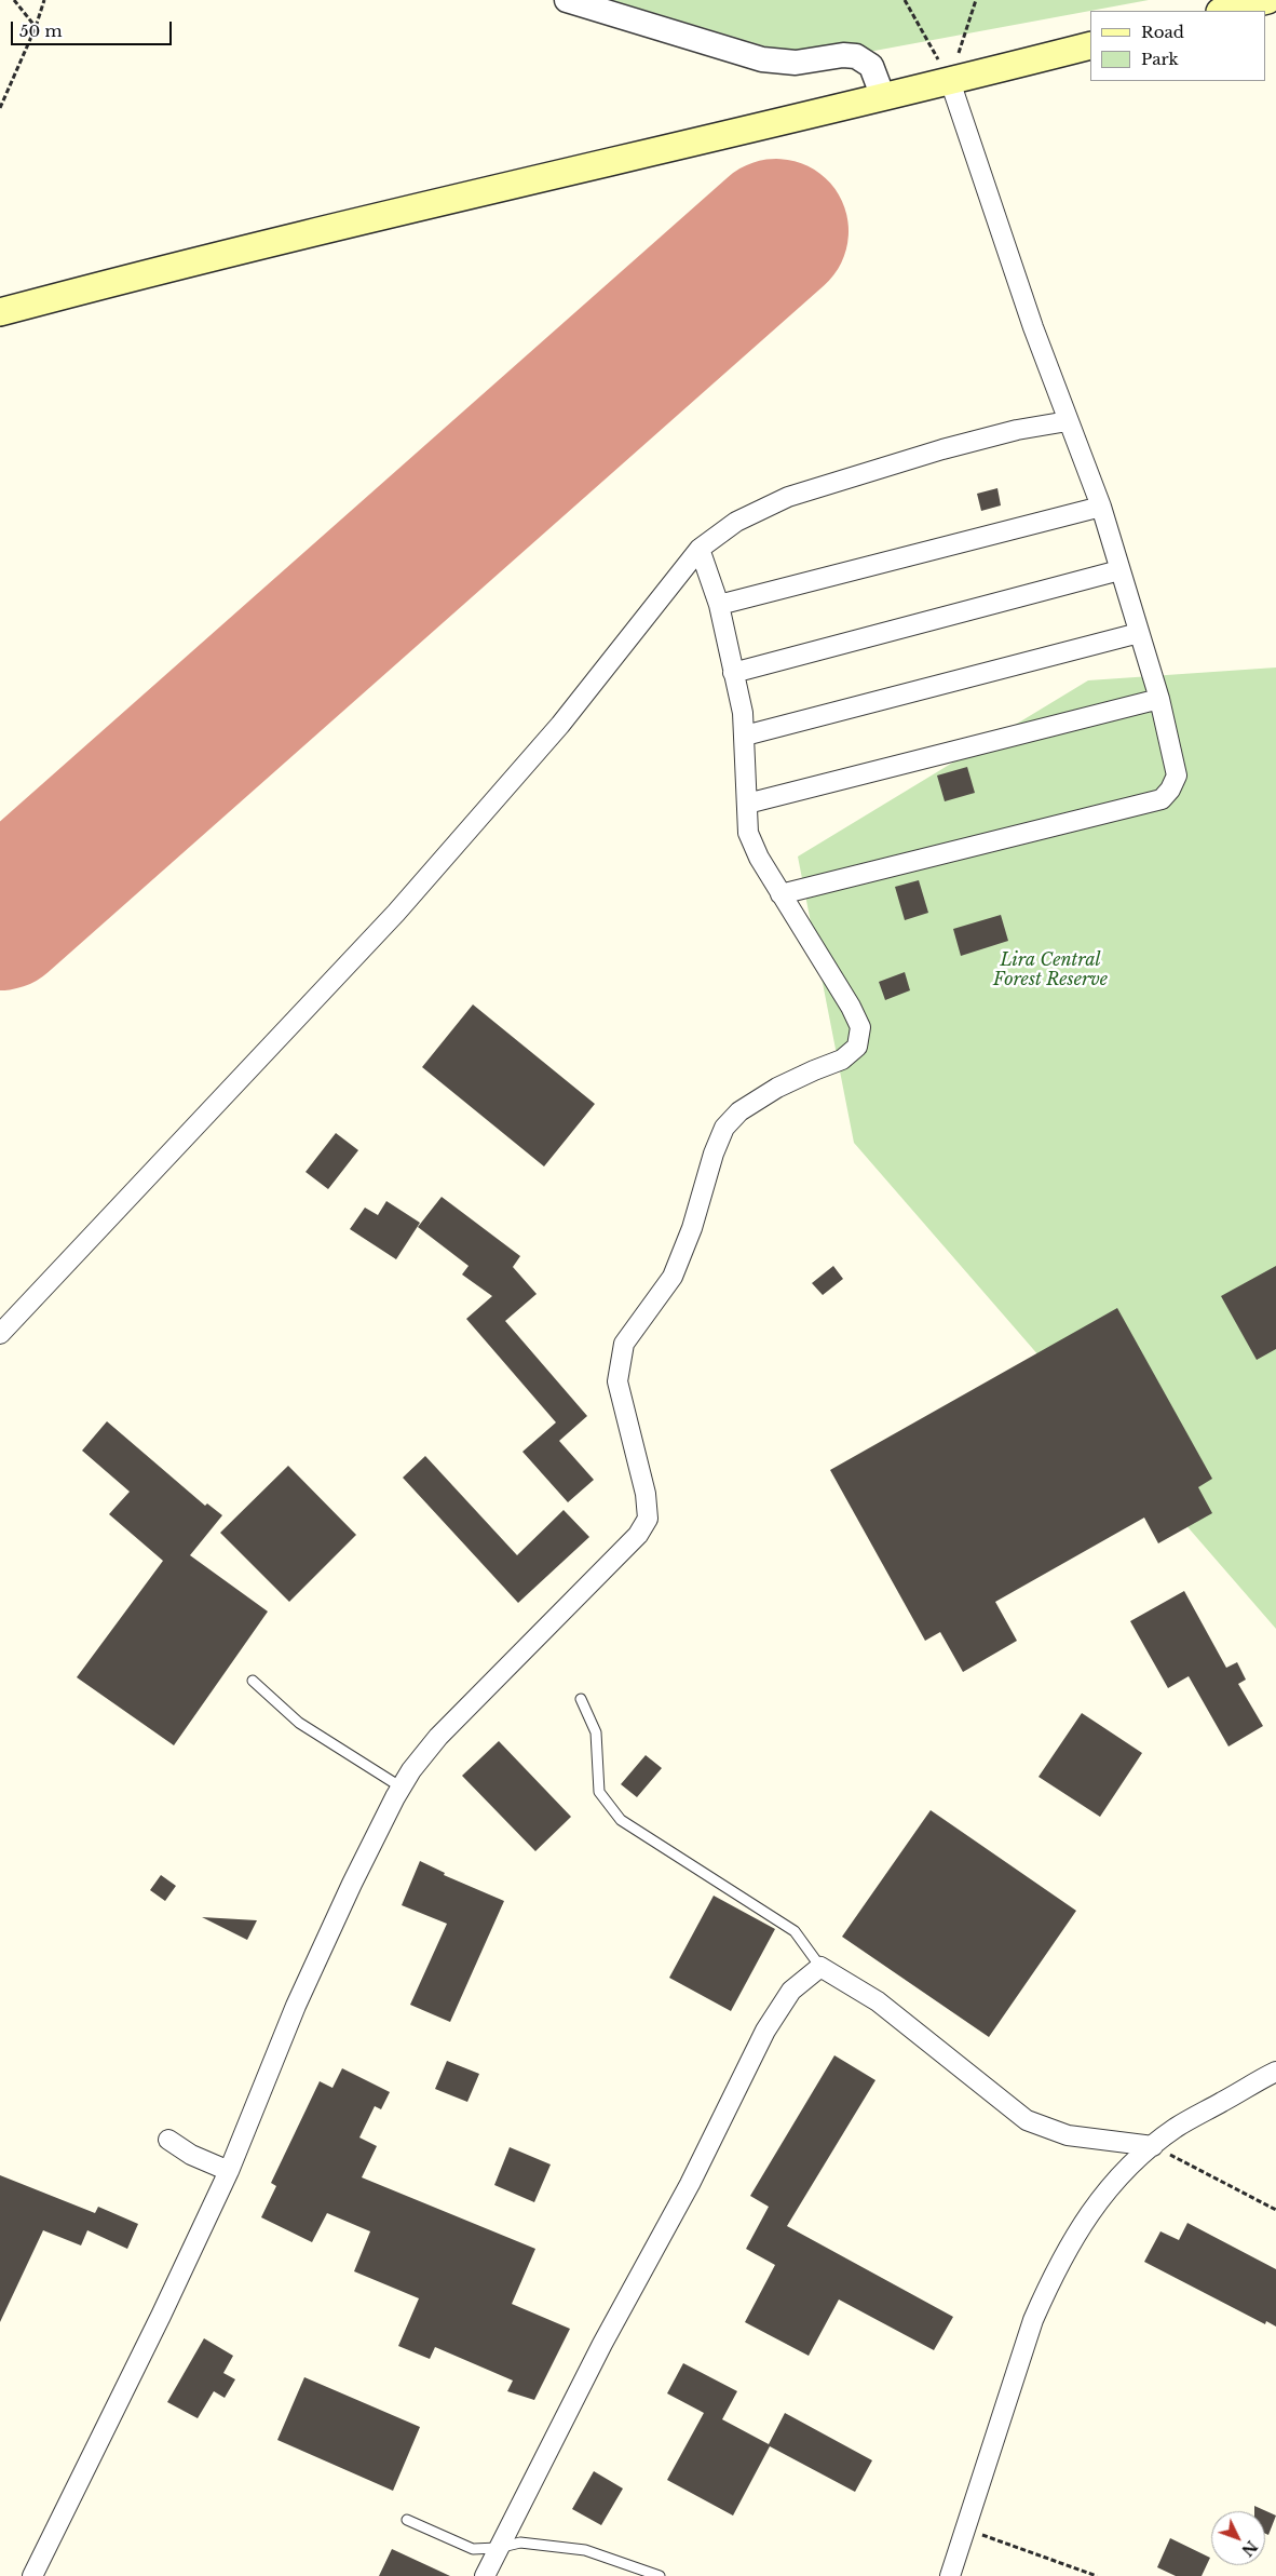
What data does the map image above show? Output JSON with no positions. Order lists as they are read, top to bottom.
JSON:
{
  "parks": ["Lira Central Forest Reserve"],
  "legend": ["Road", "Park"],
  "scale_bar": "50 m",
  "north": "bottom right"
}
